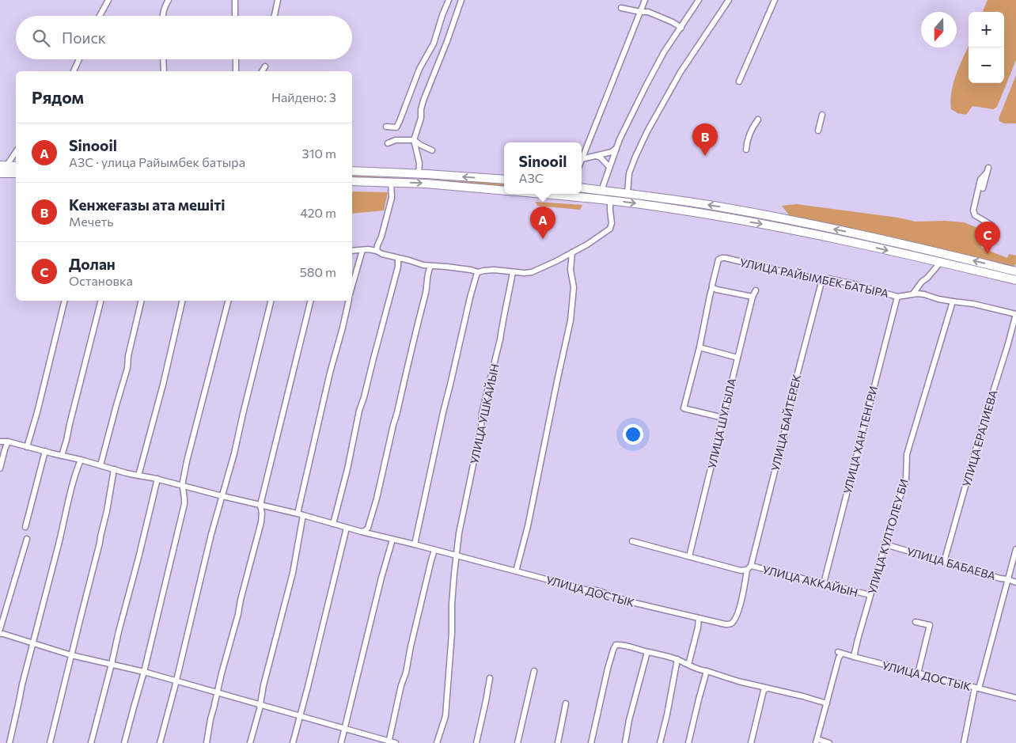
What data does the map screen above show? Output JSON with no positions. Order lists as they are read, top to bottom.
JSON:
{
  "streets": {
    "street": [
      "УЛИЦА РАЙЫМБЕК БАТЫРА",
      "УЛИЦА УШКАЙЫН",
      "УЛИЦА БАЙТЕРЕК",
      "УЛИЦА ШУГЫЛА",
      "УЛИЦА ЕРАЛИЕВА",
      "УЛИЦА ХАН ТЕНГРИ",
      "УЛИЦА КУЛТОЛЕУ БИ",
      "УЛИЦА БАБАЕВА",
      "УЛИЦА АККАЙЫН",
      "УЛИЦА ДОСТЫК"
    ]
  },
  "crossings": [
    ["УЛИЦА РАЙЫМБЕК БАТЫРА", "УЛИЦА БАЙТЕРЕК"],
    ["УЛИЦА РАЙЫМБЕК БАТЫРА", "УЛИЦА ЕРАЛИЕВА"],
    ["УЛИЦА РАЙЫМБЕК БАТЫРА", "УЛИЦА ХАН ТЕНГРИ"],
    ["УЛИЦА РАЙЫМБЕК БАТЫРА", "УЛИЦА КУЛТОЛЕУ БИ"],
    ["УЛИЦА УШКАЙЫН", "УЛИЦА ДОСТЫК"],
    ["УЛИЦА БАЙТЕРЕК", "УЛИЦА АККАЙЫН"],
    ["УЛИЦА БАЙТЕРЕК", "УЛИЦА ДОСТЫК"],
    ["УЛИЦА ШУГЫЛА", "УЛИЦА АККАЙЫН"],
    ["УЛИЦА ЕРАЛИЕВА", "УЛИЦА БАБАЕВА"],
    ["УЛИЦА ХАН ТЕНГРИ", "УЛИЦА АККАЙЫН"],
    ["УЛИЦА КУЛТОЛЕУ БИ", "УЛИЦА БАБАЕВА"],
    ["УЛИЦА КУЛТОЛЕУ БИ", "УЛИЦА АККАЙЫН"],
    ["УЛИЦА КУЛТОЛЕУ БИ", "УЛИЦА ДОСТЫК"]
  ],
  "north": "bottom",
  "page": {
    "map_buttons": ["+", "−"],
    "search": "Поиск",
    "heading": ["Рядом", "Найдено: 3"],
    "list": [
      {
        "mark": "A",
        "name": "Sinooil",
        "note": "АЗС · улица Райымбек батыра",
        "value": "310 m"
      },
      {
        "mark": "B",
        "name": "Кенжеғазы ата мешіті",
        "note": "Мечеть",
        "value": "420 m"
      },
      {
        "mark": "C",
        "name": "Долан",
        "note": "Остановка",
        "value": "580 m"
      }
    ],
    "pins": ["B", "A", "C"],
    "popup": ["Sinooil", "АЗС"]
  }
}
